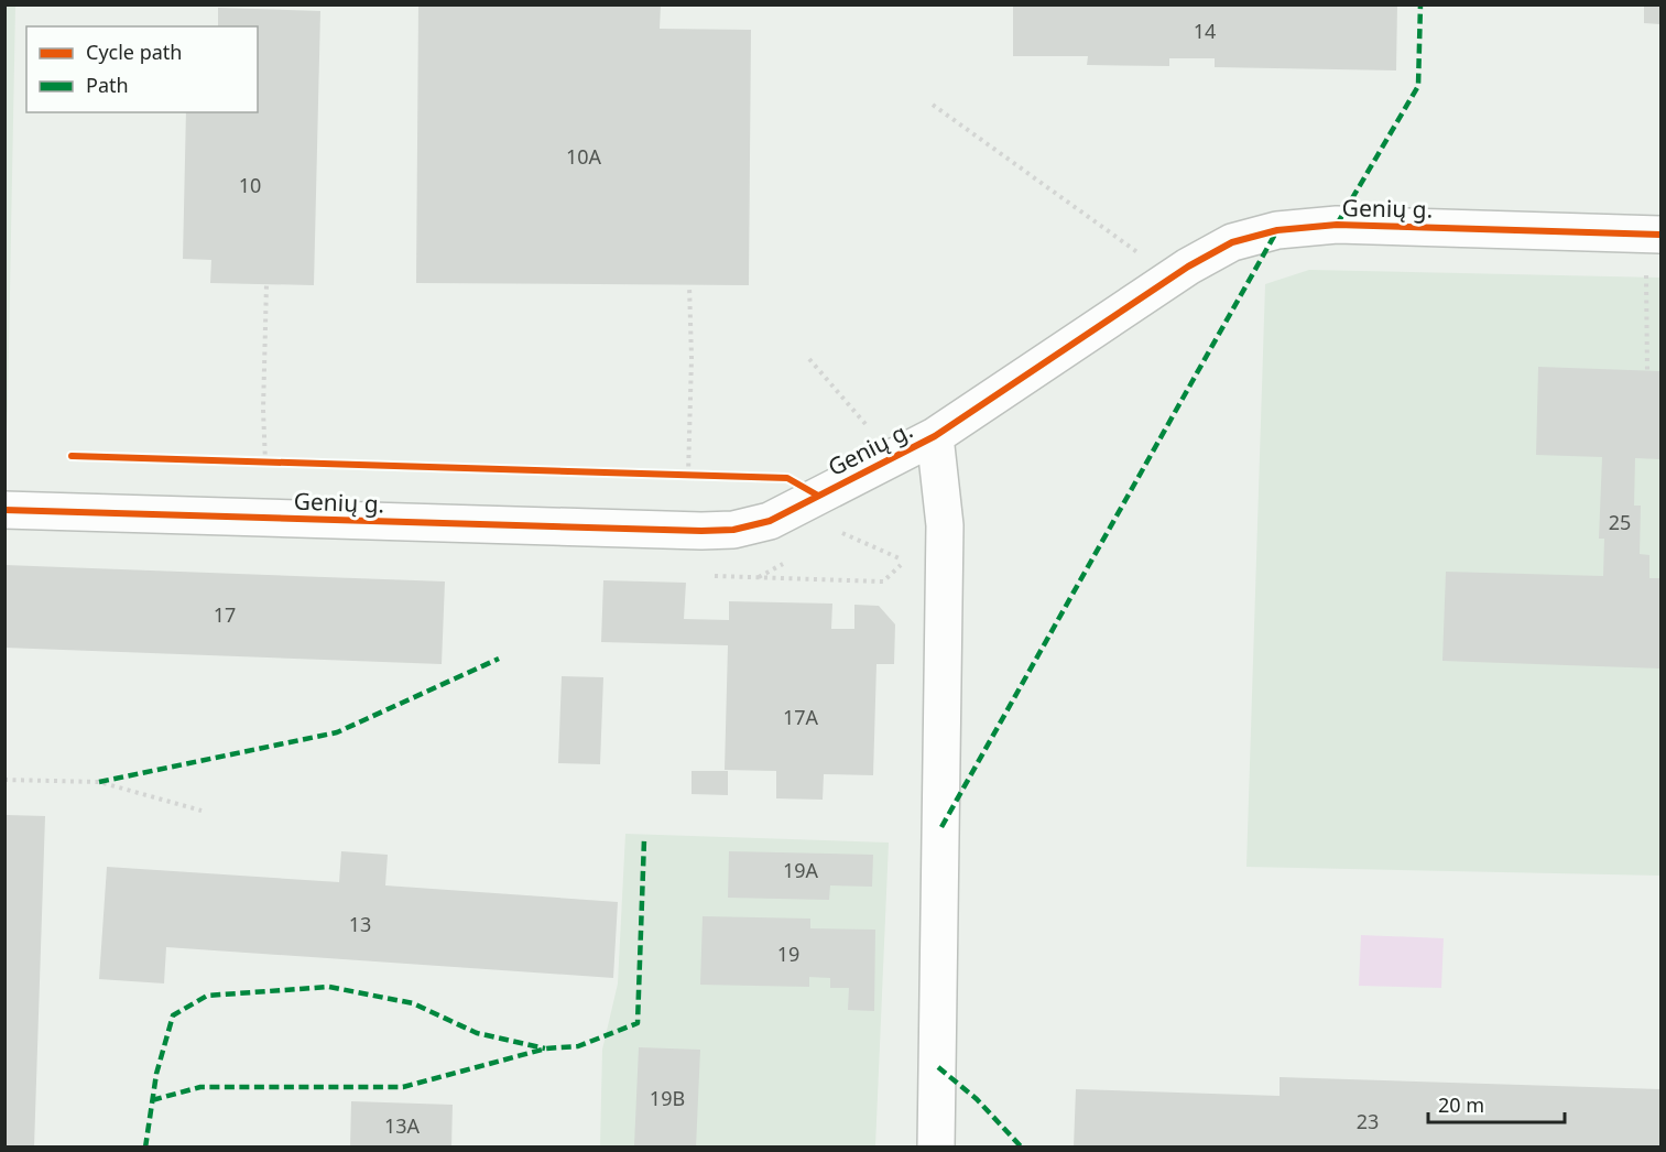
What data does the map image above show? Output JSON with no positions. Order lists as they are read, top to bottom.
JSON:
{
  "streets": {
    "street": ["Genių g."]
  },
  "house_numbers": [
    "14",
    "10A",
    "10",
    "25",
    "17",
    "17A",
    "19A",
    "13",
    "19",
    "19B",
    "23",
    "13A"
  ],
  "legend": ["Cycle path", "Path"],
  "scale_bar": "20 m"
}
